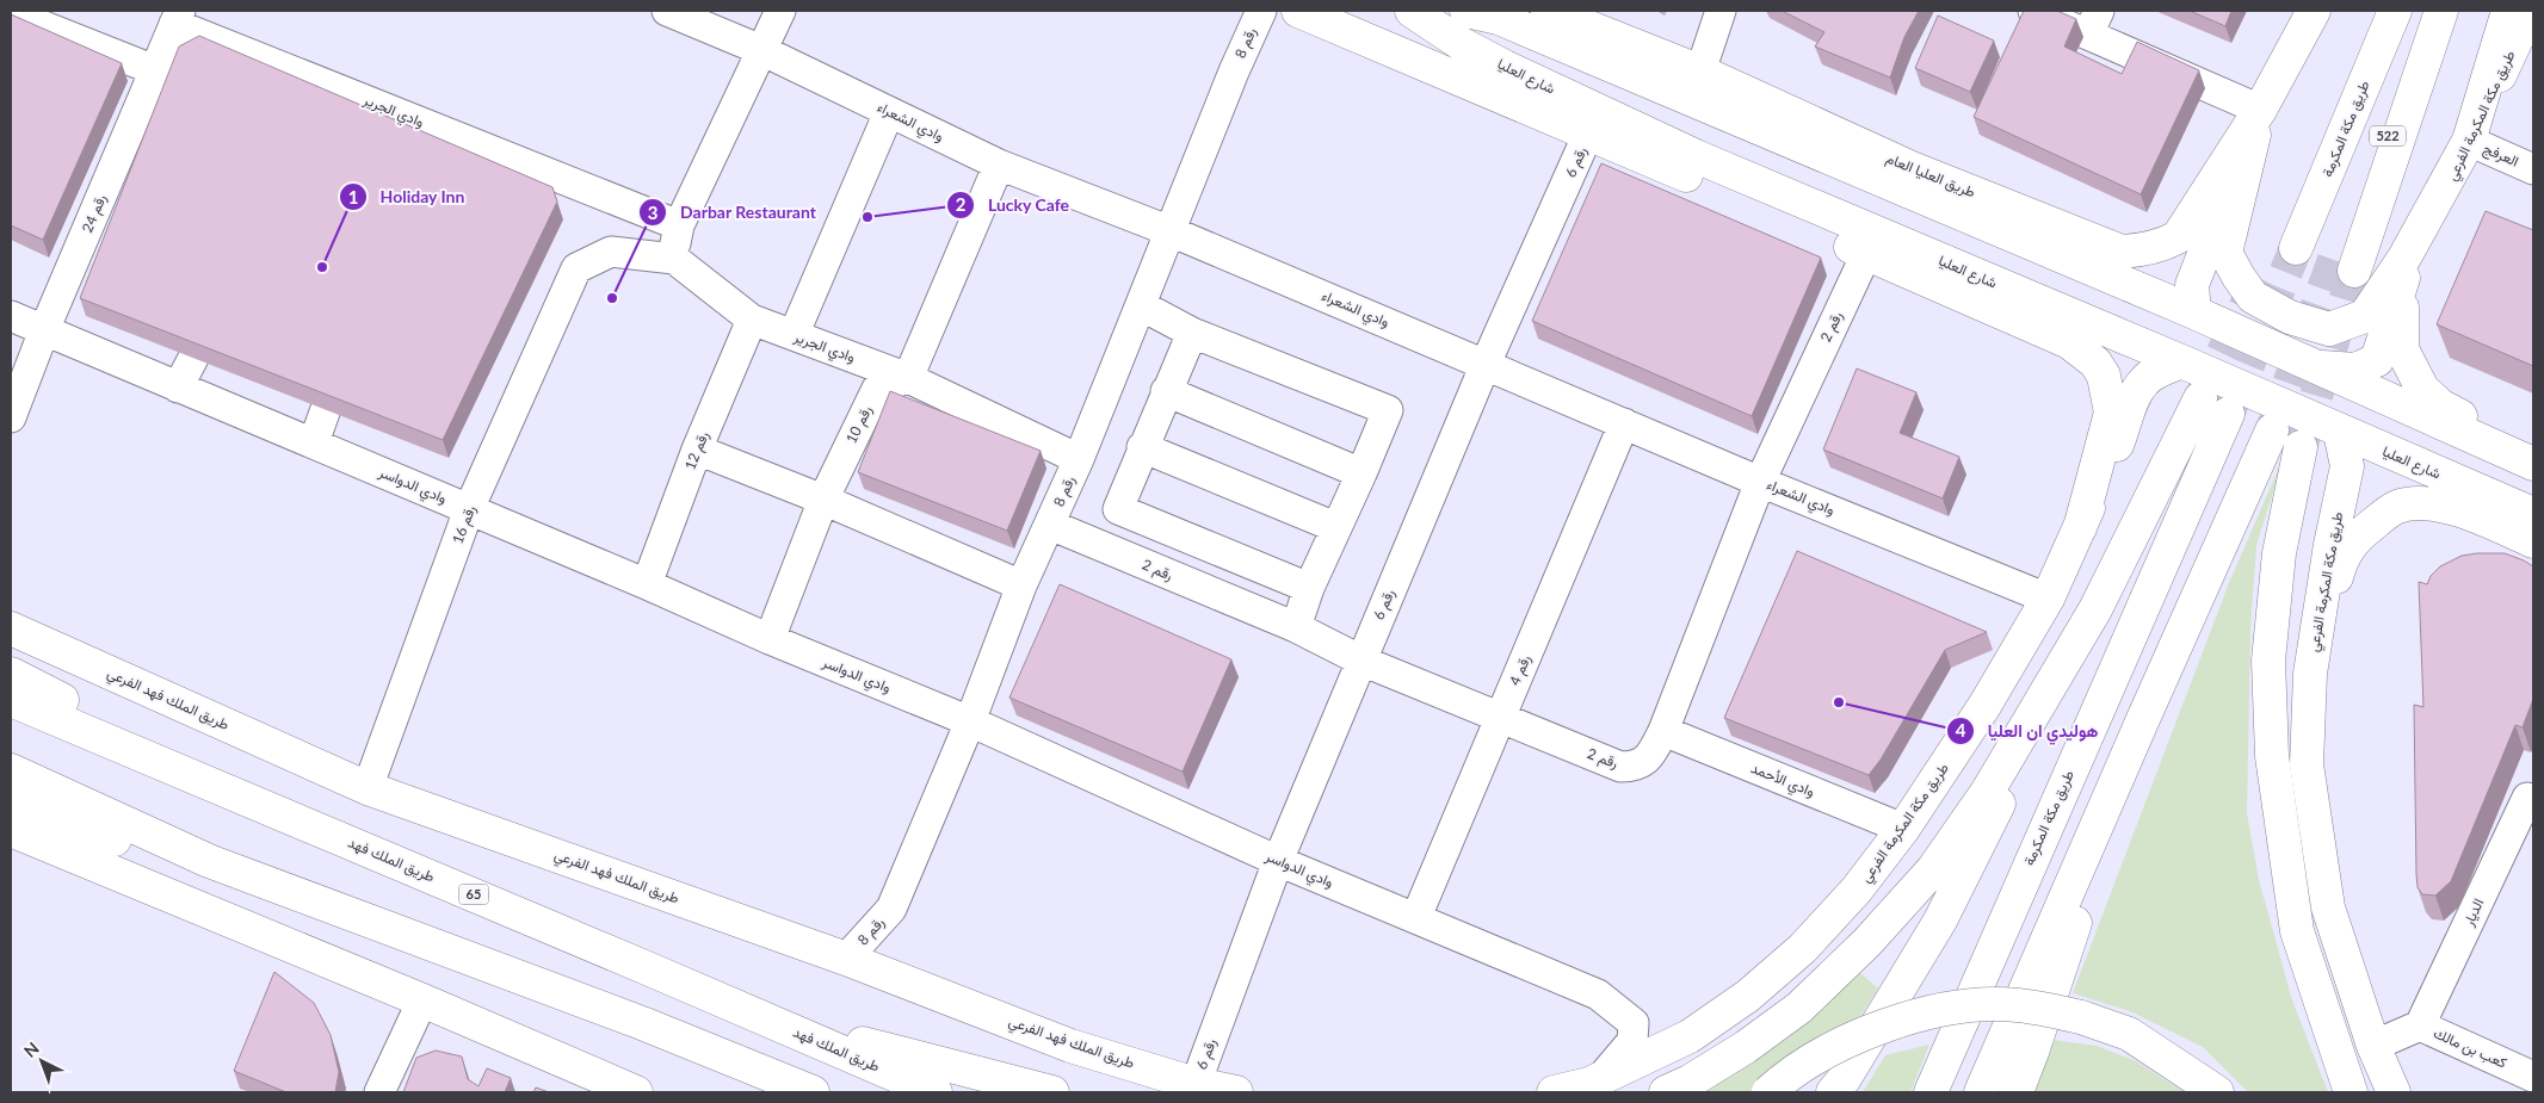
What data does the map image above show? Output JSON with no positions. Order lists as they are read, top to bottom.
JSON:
{
  "streets": {
    "main road": [
      "شارع العليا",
      "طريق مكة المكرمة الفرعي",
      "طريق مكة المكرمة",
      "522",
      "طريق العليا العام",
      "طريق الملك فهد الفرعي",
      "طريق الملك فهد",
      "65"
    ],
    "street": [
      "رقم 8",
      "وادي الجرير",
      "وادي الشعراء",
      "العرفج",
      "رقم 6",
      "رقم 24",
      "رقم 2",
      "رقم 10",
      "رقم 12",
      "وادي الدواسر",
      "رقم 16",
      "رقم 4",
      "وادي الأحمد",
      "الديار",
      "كعب بن مالك"
    ]
  },
  "crossings": [
    ["رقم 8", "وادي الجرير"],
    ["رقم 8", "وادي الشعراء"],
    ["رقم 8", "رقم 2"],
    ["رقم 8", "وادي الدواسر"],
    ["رقم 8", "طريق الملك فهد الفرعي"],
    ["شارع العليا", "طريق مكة المكرمة الفرعي"],
    ["وادي الجرير", "رقم 24"],
    ["وادي الجرير", "رقم 10"],
    ["وادي الجرير", "رقم 12"],
    ["وادي الجرير", "رقم 16"],
    ["طريق مكة المكرمة الفرعي", "وادي الشعراء"],
    ["طريق مكة المكرمة الفرعي", "العرفج"],
    ["طريق مكة المكرمة الفرعي", "وادي الدواسر"],
    ["طريق مكة المكرمة الفرعي", "وادي الأحمد"],
    ["طريق مكة المكرمة الفرعي", "كعب بن مالك"],
    ["وادي الشعراء", "رقم 6"],
    ["وادي الشعراء", "رقم 2"],
    ["وادي الشعراء", "رقم 4"],
    ["رقم 6", "رقم 2"],
    ["رقم 6", "وادي الدواسر"],
    ["رقم 6", "طريق الملك فهد الفرعي"],
    ["رقم 24", "وادي الدواسر"],
    ["رقم 2", "رقم 4"],
    ["رقم 2", "وادي الأحمد"],
    ["رقم 10", "وادي الدواسر"],
    ["رقم 12", "وادي الدواسر"],
    ["وادي الدواسر", "رقم 16"],
    ["وادي الدواسر", "رقم 4"],
    ["رقم 16", "طريق الملك فهد الفرعي"],
    ["الديار", "كعب بن مالك"]
  ],
  "places": [
    "Lucky Cafe",
    "Holiday Inn",
    "Darbar Restaurant",
    "هوليدي ان العليا"
  ],
  "north": "top left"
}
